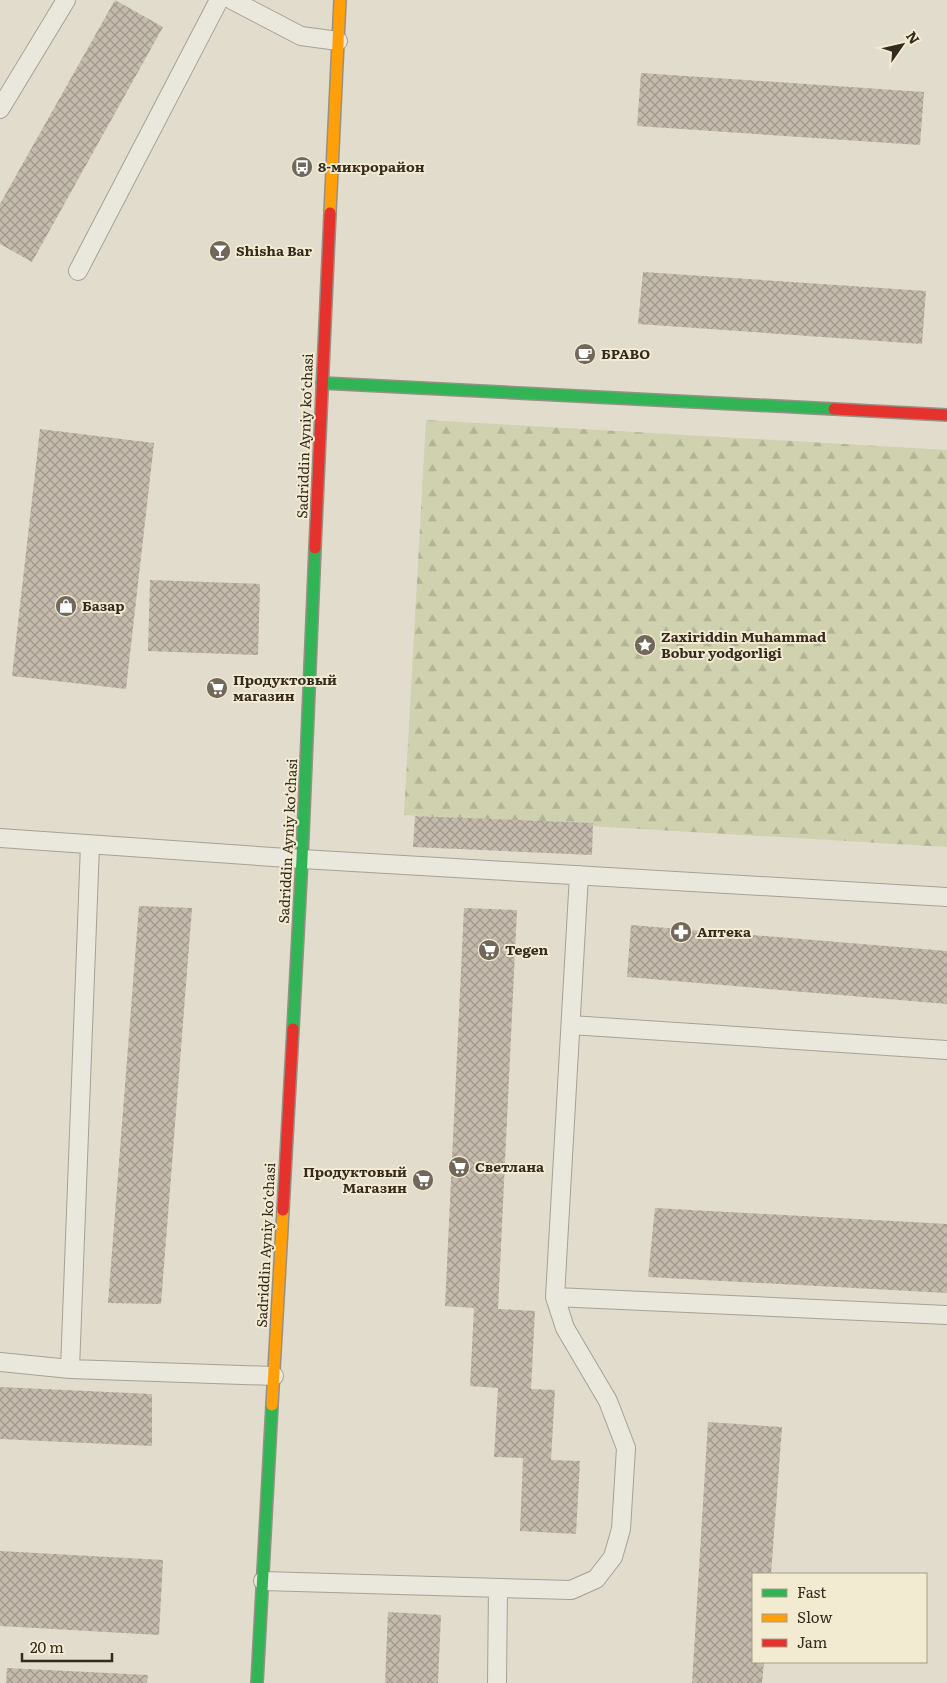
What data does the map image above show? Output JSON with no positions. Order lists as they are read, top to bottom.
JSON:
{
  "streets": {
    "street": ["Sadriddin Ayniy ko‘chasi"]
  },
  "places": {
    "bus stop": ["8-микрорайон"],
    "bar": ["Shisha Bar"],
    "cafe": ["БРАВО"],
    "shop": ["Базар"],
    "place": ["Zaxiriddin Muhammad Bobur yodgorligi"],
    "supermarket": [
      "Продуктовый магазин",
      "Tegen",
      "Светлана",
      "Продуктовый Магазин"
    ],
    "pharmacy": ["Аптека"]
  },
  "legend": ["Fast", "Slow", "Jam"],
  "scale_bar": "20 m",
  "north": "top right"
}
